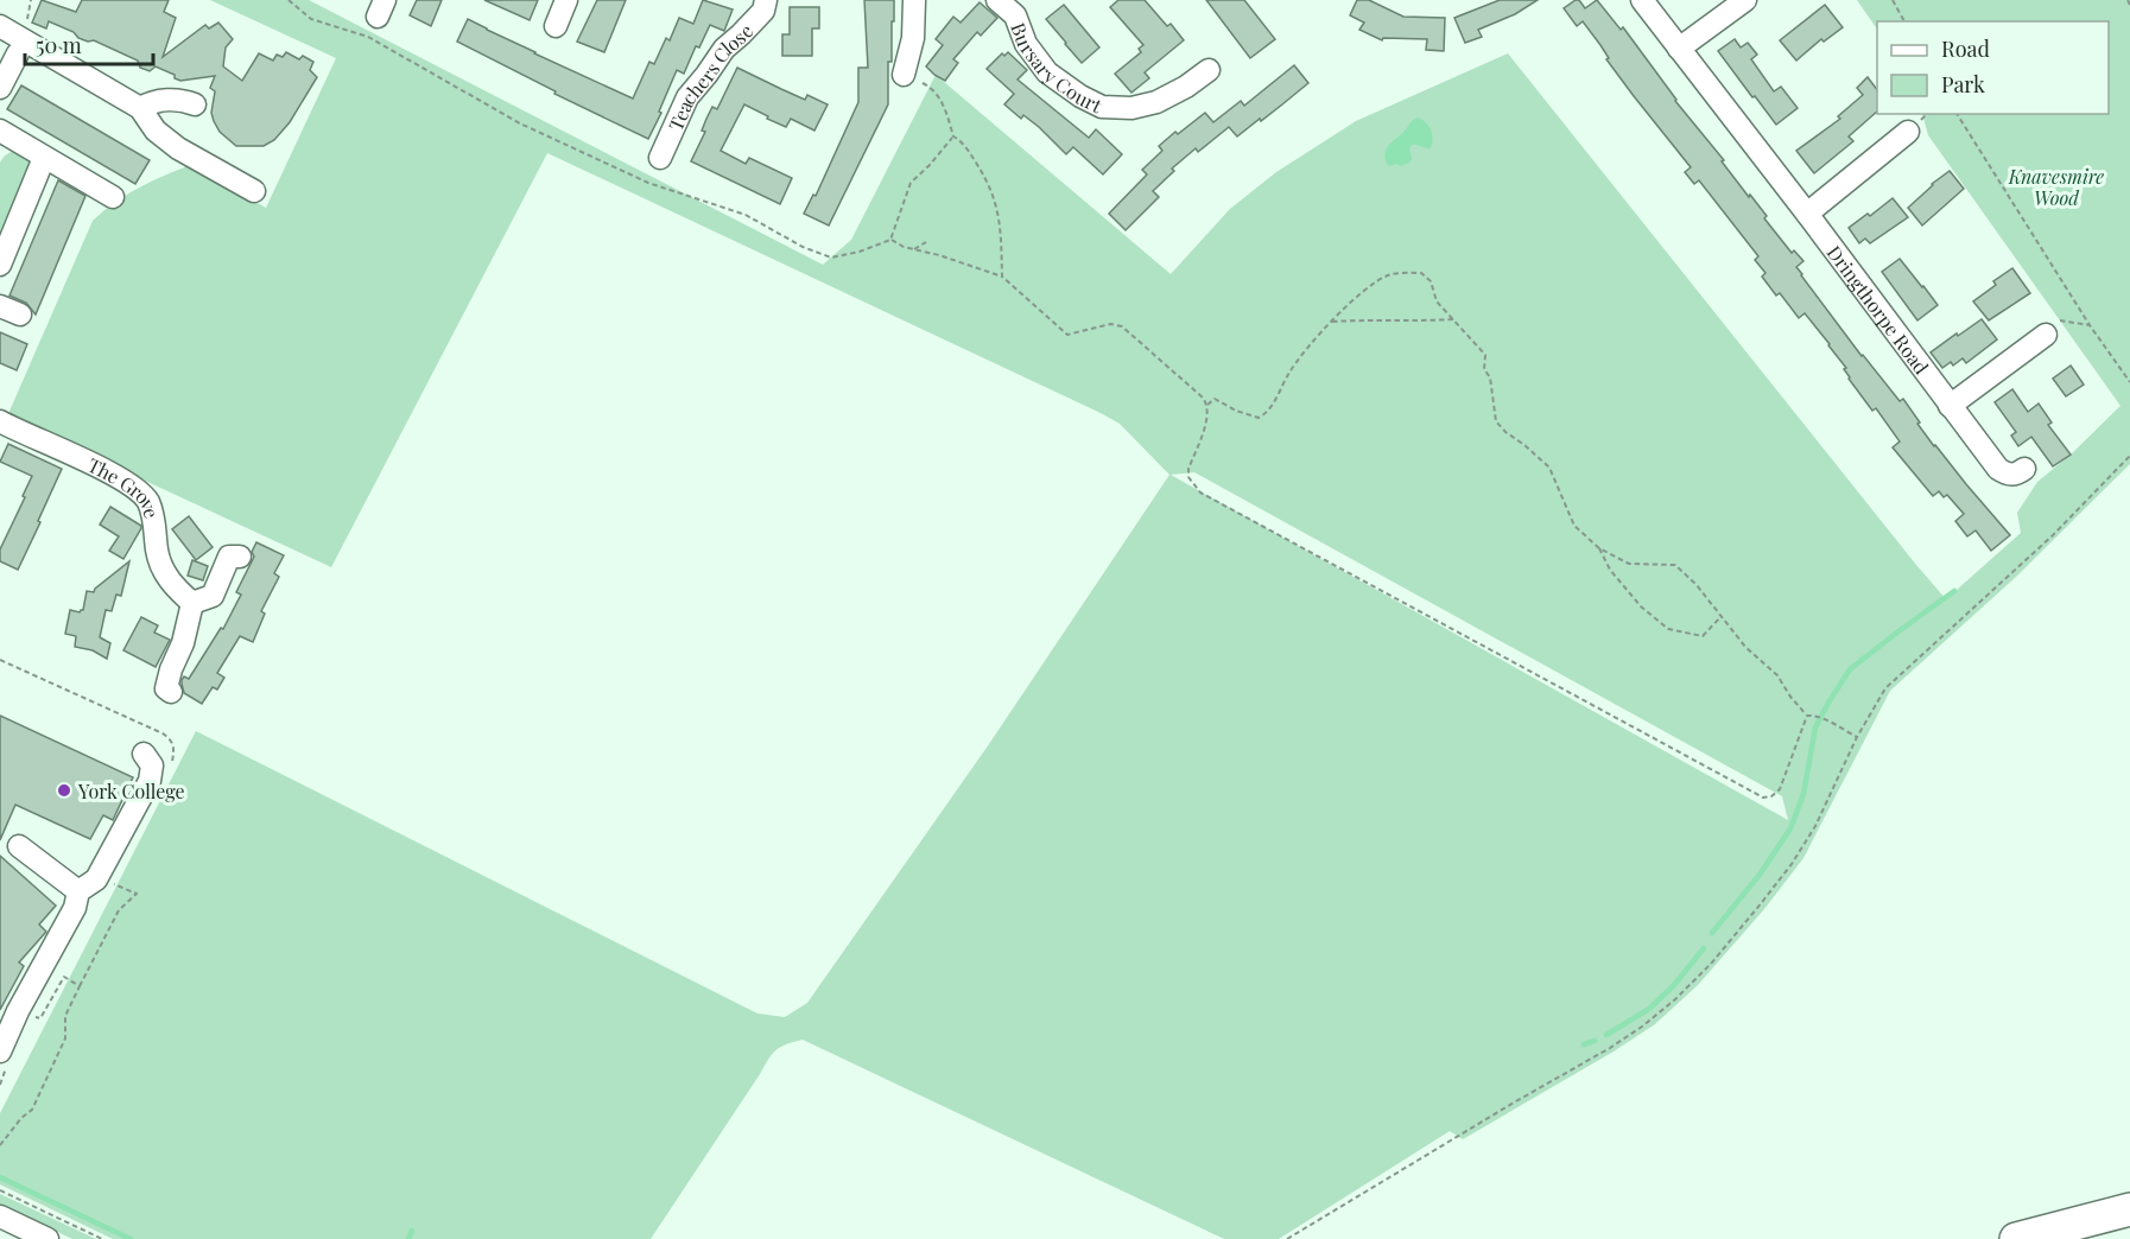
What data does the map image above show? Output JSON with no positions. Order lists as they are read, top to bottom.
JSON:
{
  "streets": {
    "street": [
      "Bursary Court",
      "Teachers Close",
      "Dringthorpe Road",
      "The Grove"
    ]
  },
  "parks": ["Knavesmire Wood"],
  "places": ["York College"],
  "legend": ["Road", "Park"],
  "scale_bar": "50 m"
}
